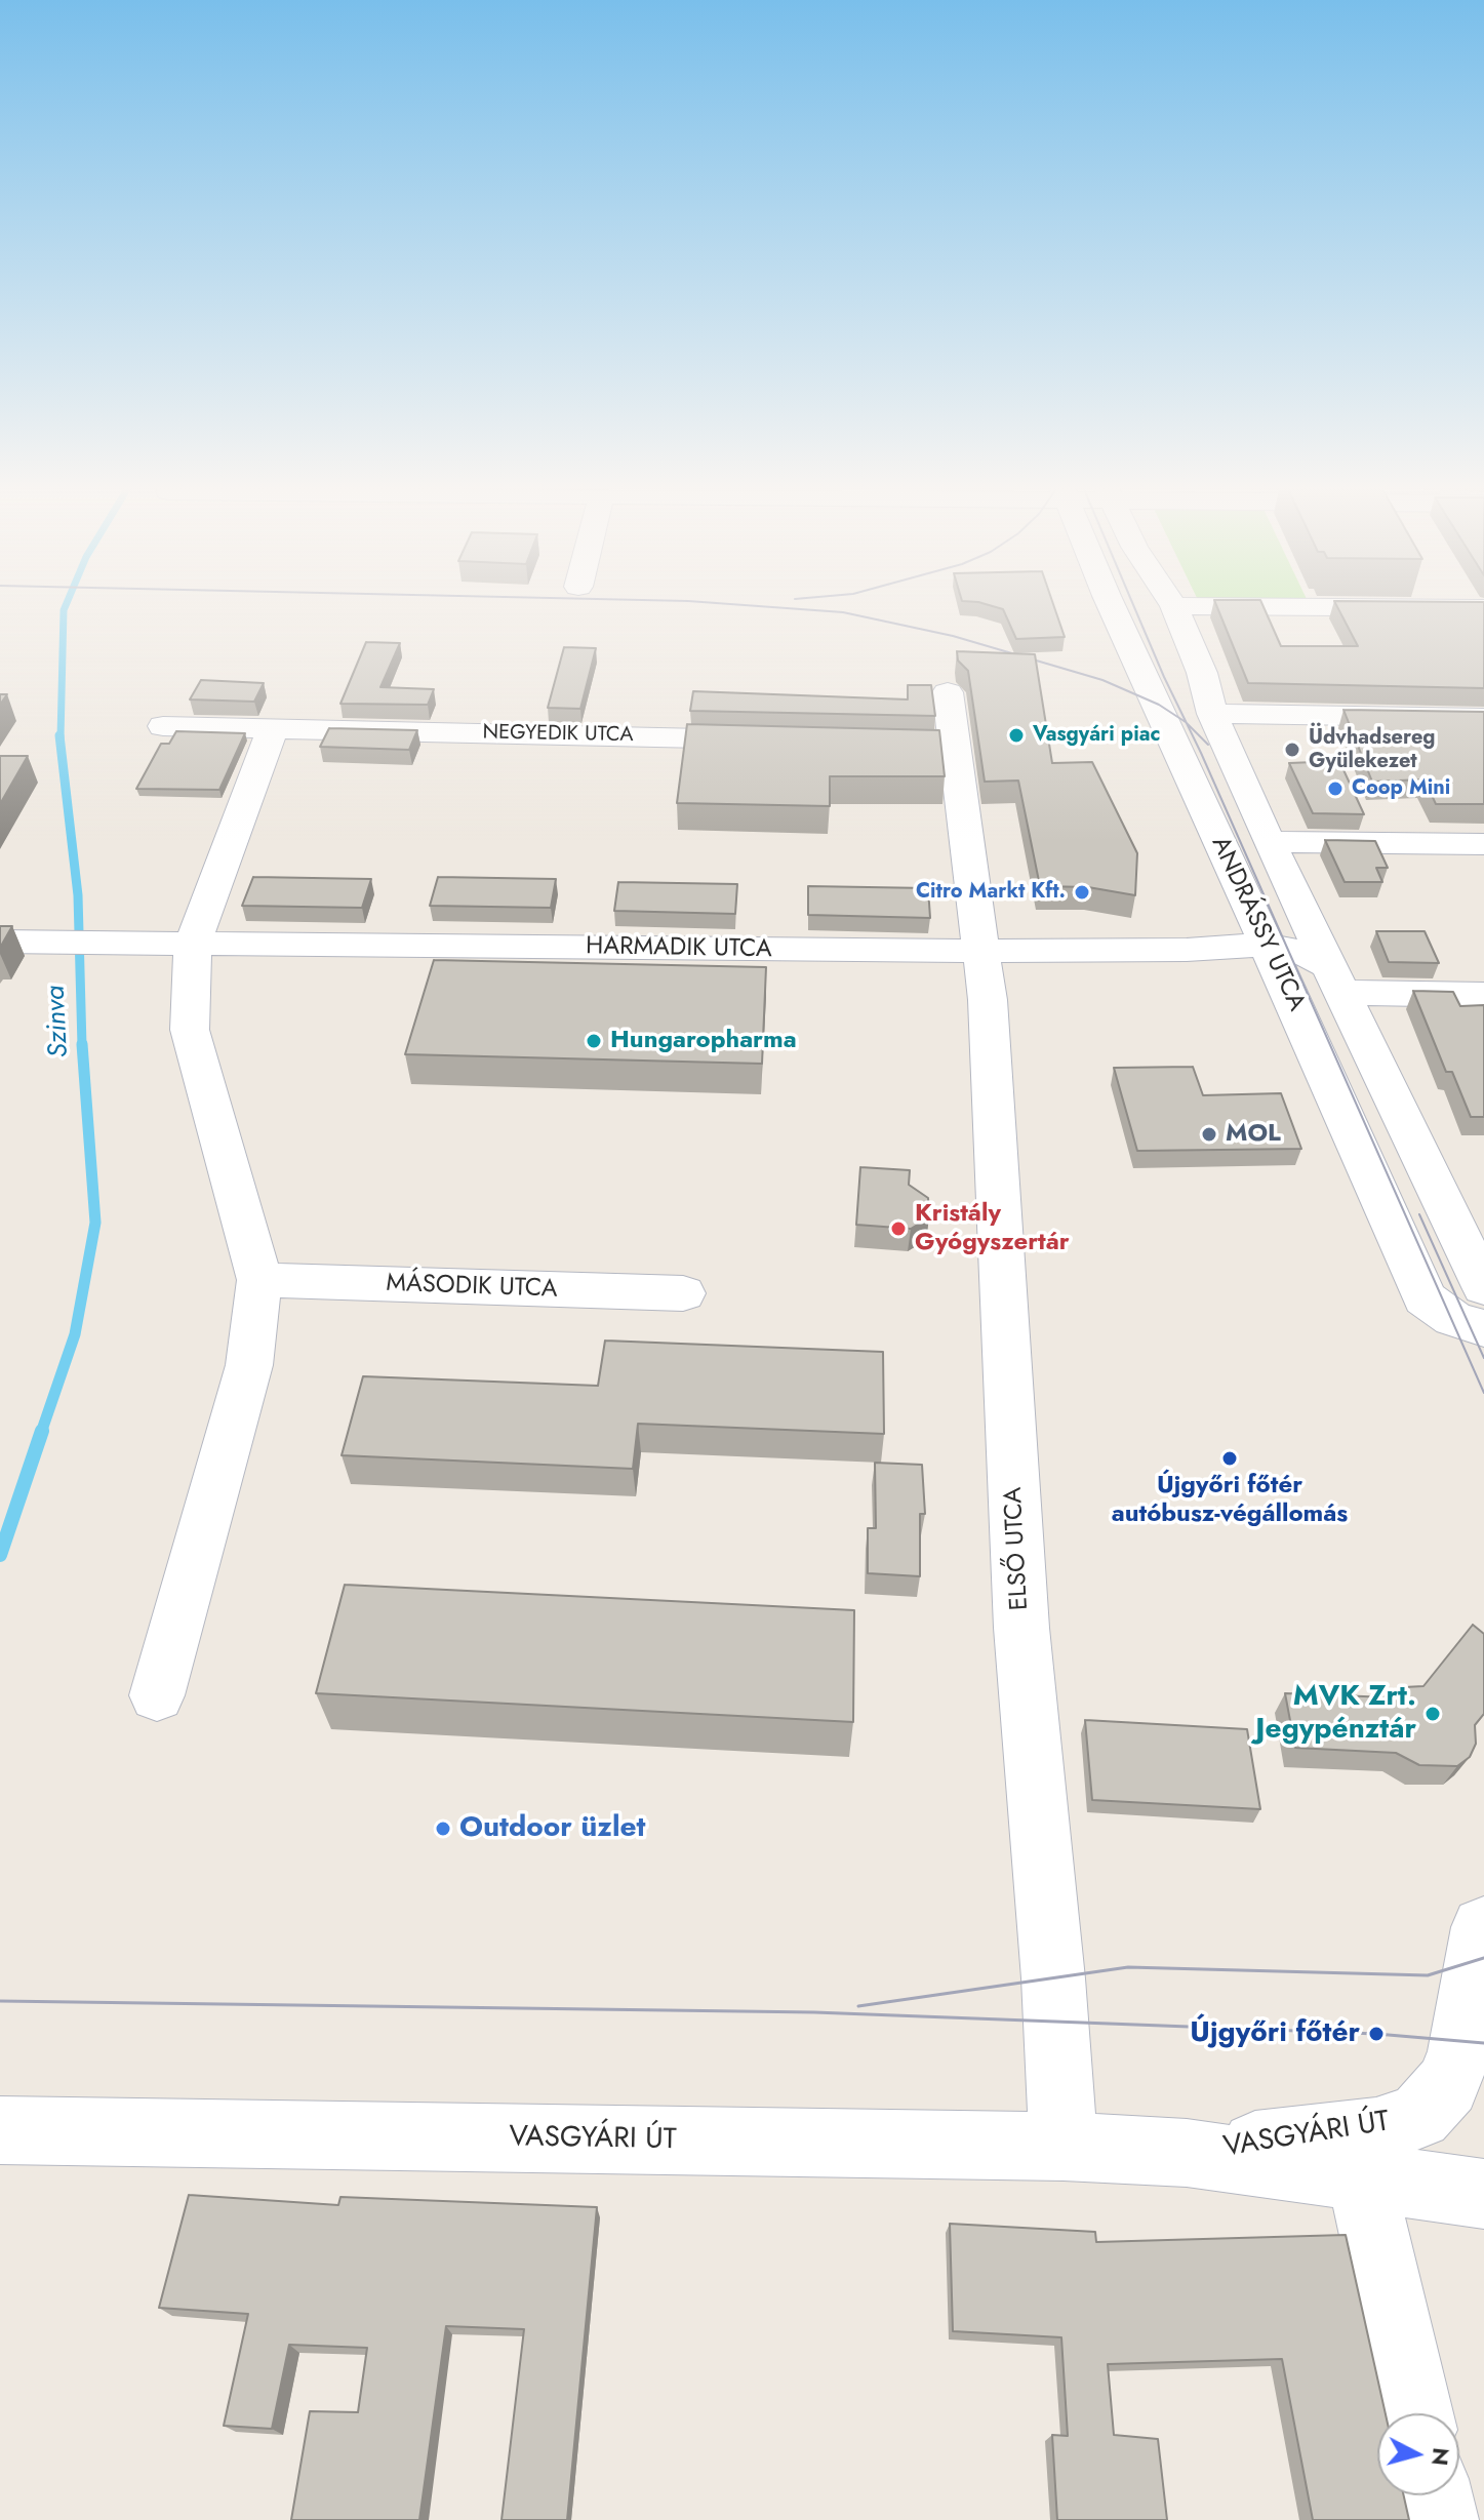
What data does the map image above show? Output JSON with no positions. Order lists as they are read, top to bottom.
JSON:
{
  "streets": {
    "street": [
      "NEGYEDIK UTCA",
      "ANDRÁSSY UTCA",
      "HARMADIK UTCA",
      "MÁSODIK UTCA",
      "ELSŐ UTCA",
      "VASGYÁRI ÚT"
    ]
  },
  "crossings": [
    ["ANDRÁSSY UTCA", "HARMADIK UTCA"],
    ["HARMADIK UTCA", "ELSŐ UTCA"],
    ["ELSŐ UTCA", "VASGYÁRI ÚT"]
  ],
  "water": ["Szinva"],
  "places": [
    "Vasgyári piac",
    "Üdvhadsereg Gyülekezet",
    "Coop Mini",
    "Citro Markt Kft.",
    "Hungaropharma",
    "MOL",
    "Kristály Gyógyszertár",
    "Újgyőri főtér autóbusz-végállomás",
    "MVK Zrt. Jegypénztár",
    "Outdoor üzlet",
    "Újgyőri főtér"
  ],
  "north": "right"
}
